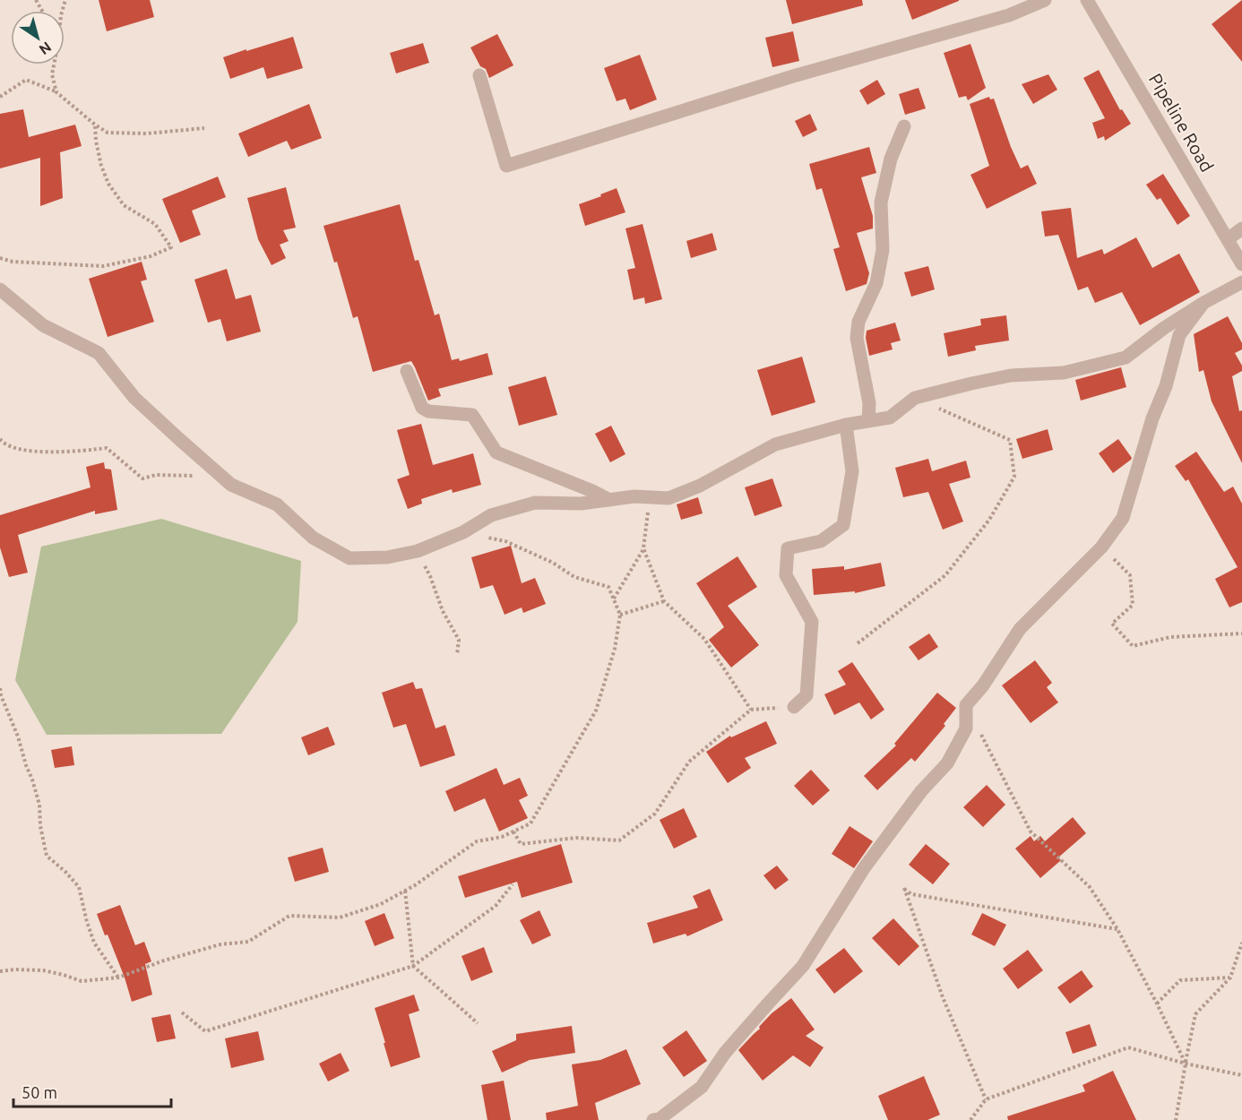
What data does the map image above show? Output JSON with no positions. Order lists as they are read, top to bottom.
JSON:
{
  "streets": {
    "street": ["Pipeline Road"]
  },
  "scale_bar": "50 m",
  "north": "bottom right"
}
